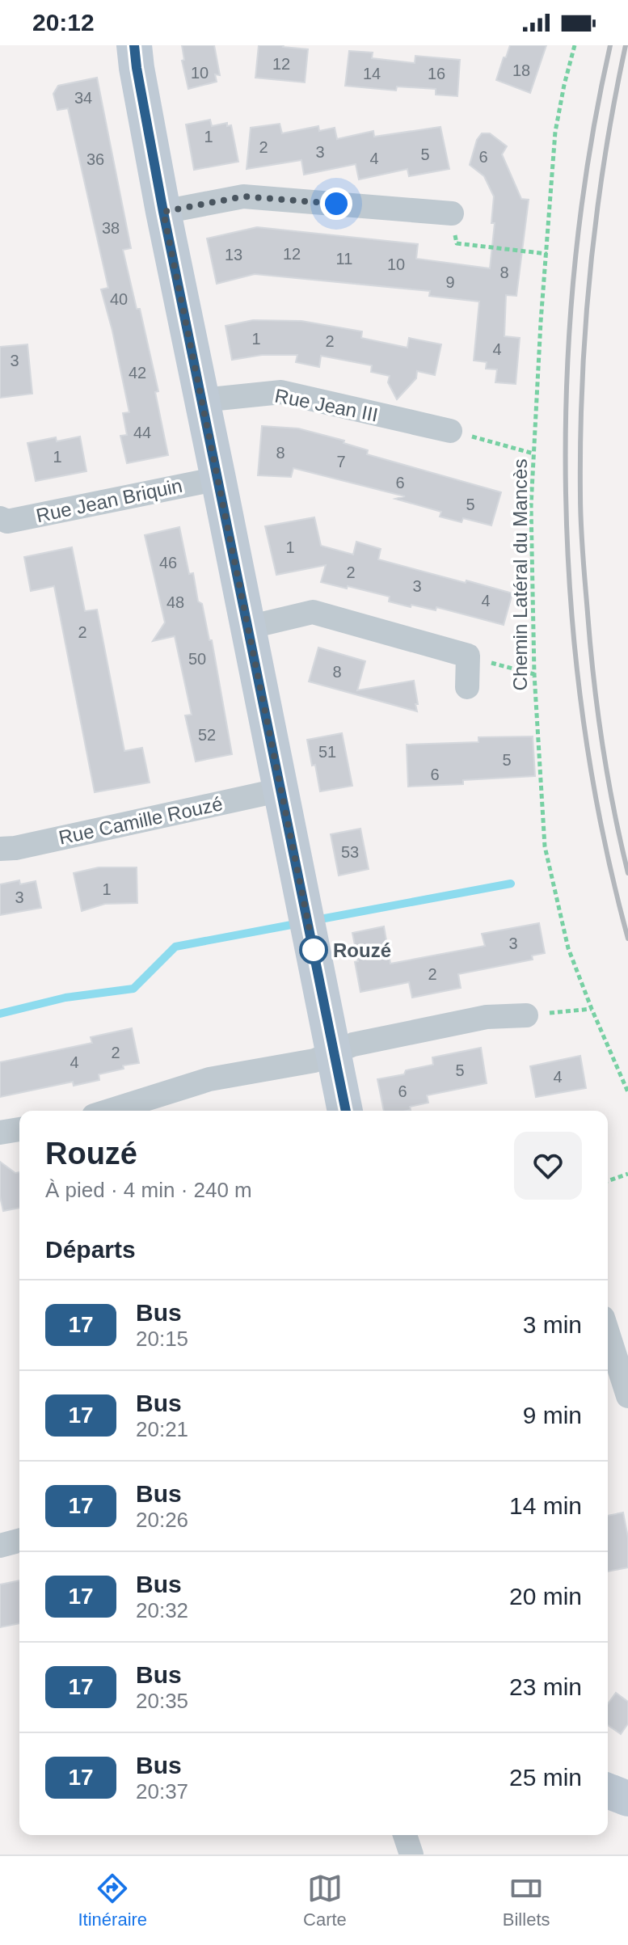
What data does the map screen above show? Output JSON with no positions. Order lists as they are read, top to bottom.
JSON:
{
  "streets": {
    "street": ["Rue Jean III", "Rue Jean Briquin", "Rue Camille Rouzé"],
    "path": ["Chemin Latéral du Mancès"]
  },
  "places": ["Rouzé"],
  "lines": ["bus line 17"],
  "house_numbers": [
    "12",
    "18",
    "10",
    "14",
    "16",
    "34",
    "1",
    "2",
    "3",
    "5",
    "6",
    "4",
    "36",
    "38",
    "12",
    "13",
    "11",
    "10",
    "8",
    "9",
    "40",
    "1",
    "2",
    "4",
    "3",
    "42",
    "44",
    "8",
    "1",
    "7",
    "6",
    "5",
    "1",
    "46",
    "2",
    "3",
    "4",
    "48",
    "2",
    "50",
    "8",
    "52",
    "51",
    "5",
    "6",
    "53",
    "1",
    "3",
    "3",
    "2",
    "2",
    "4",
    "5",
    "4",
    "6"
  ],
  "page": {
    "status": "20:12",
    "heading": [
      ["Rouzé", "À pied · 4 min · 240 m"],
      "Départs"
    ],
    "list": [
      {
        "mark": "17",
        "name": "Bus",
        "note": "20:15",
        "value": "3 min"
      },
      {
        "mark": "17",
        "name": "Bus",
        "note": "20:21",
        "value": "9 min"
      },
      {
        "mark": "17",
        "name": "Bus",
        "note": "20:26",
        "value": "14 min"
      },
      {
        "mark": "17",
        "name": "Bus",
        "note": "20:32",
        "value": "20 min"
      },
      {
        "mark": "17",
        "name": "Bus",
        "note": "20:35",
        "value": "23 min"
      },
      {
        "mark": "17",
        "name": "Bus",
        "note": "20:37",
        "value": "25 min"
      }
    ],
    "tabs": ["Itinéraire", "Carte", "Billets"]
  }
}
